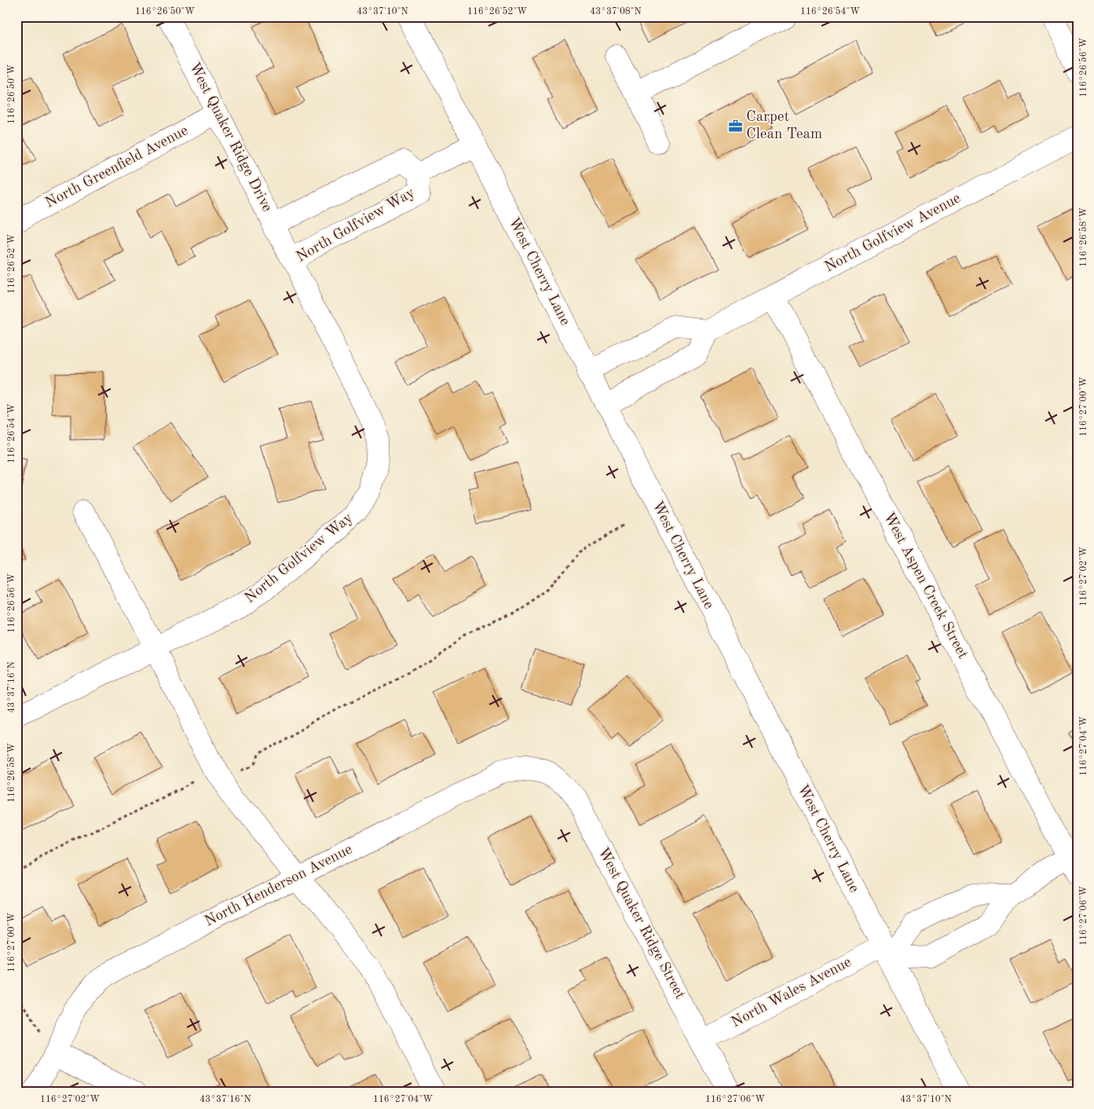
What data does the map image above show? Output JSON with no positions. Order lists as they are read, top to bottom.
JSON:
{
  "streets": {
    "street": [
      "West Quaker Ridge Drive",
      "North Greenfield Avenue",
      "North Golfview Way",
      "North Golfview Avenue",
      "West Cherry Lane",
      "West Aspen Creek Street",
      "North Henderson Avenue",
      "West Quaker Ridge Street",
      "North Wales Avenue"
    ]
  },
  "crossings": [
    ["West Quaker Ridge Drive", "North Greenfield Avenue"],
    ["West Quaker Ridge Drive", "North Golfview Way"],
    ["North Golfview Way", "West Cherry Lane"],
    ["North Golfview Avenue", "West Aspen Creek Street"],
    ["West Cherry Lane", "North Wales Avenue"],
    ["West Aspen Creek Street", "North Wales Avenue"],
    ["North Henderson Avenue", "West Quaker Ridge Street"],
    ["West Quaker Ridge Street", "North Wales Avenue"]
  ],
  "places": {
    "office": ["Carpet Clean Team"]
  },
  "coordinates": [
    "116°26'50\"W",
    "43°37'10\"N",
    "116°26'52\"W",
    "43°37'08\"N",
    "116°26'54\"W",
    "116°26'56\"W",
    "116°26'58\"W",
    "116°27'00\"W",
    "116°27'02\"W",
    "43°37'16\"N",
    "116°27'04\"W",
    "116°27'06\"W"
  ]
}
